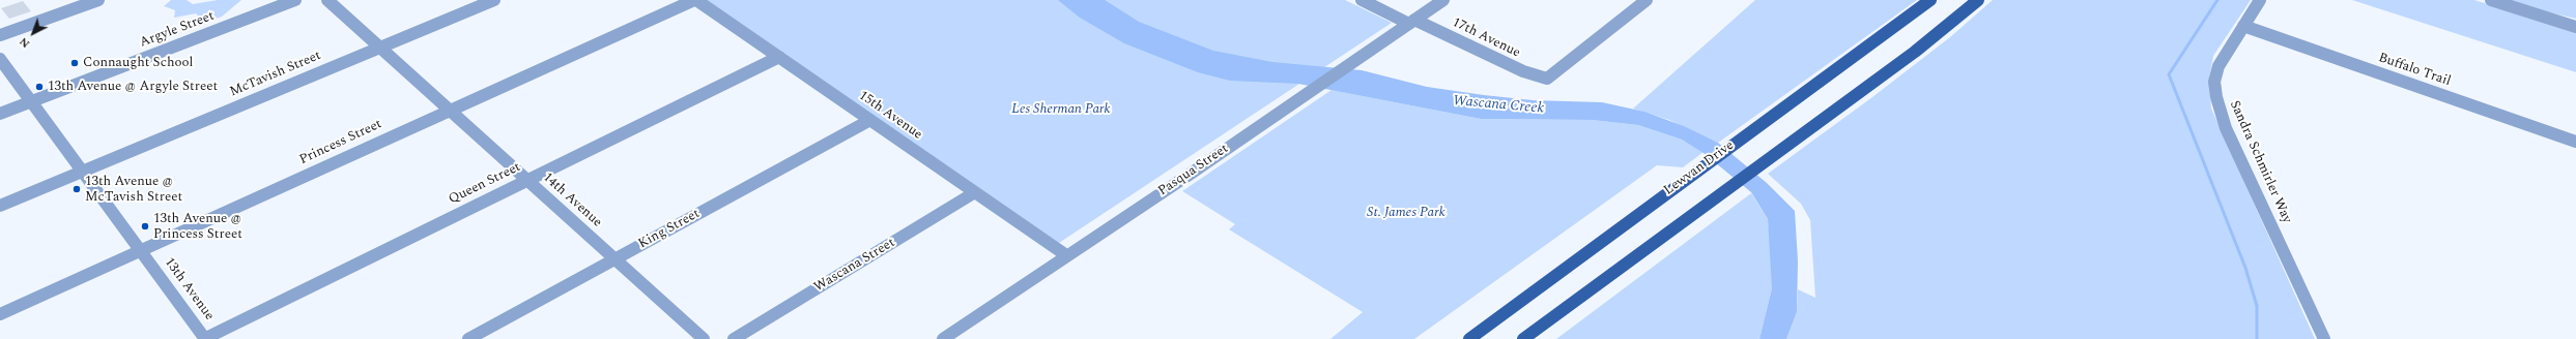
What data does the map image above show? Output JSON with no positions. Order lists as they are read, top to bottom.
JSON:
{
  "streets": {
    "main road": ["Lewvan Drive"],
    "street": [
      "Argyle Street",
      "17th Avenue",
      "Buffalo Trail",
      "McTavish Street",
      "15th Avenue",
      "Princess Street",
      "Sandra Schmirler Way",
      "Pasqua Street",
      "Queen Street",
      "14th Avenue",
      "King Street",
      "Wascana Street",
      "13th Avenue"
    ]
  },
  "crossings": [
    ["Argyle Street", "13th Avenue"],
    ["17th Avenue", "Pasqua Street"],
    ["Buffalo Trail", "Sandra Schmirler Way"],
    ["McTavish Street", "14th Avenue"],
    ["McTavish Street", "13th Avenue"],
    ["15th Avenue", "Princess Street"],
    ["15th Avenue", "Pasqua Street"],
    ["15th Avenue", "Queen Street"],
    ["15th Avenue", "King Street"],
    ["15th Avenue", "Wascana Street"],
    ["Princess Street", "14th Avenue"],
    ["Princess Street", "13th Avenue"],
    ["Queen Street", "14th Avenue"],
    ["Queen Street", "13th Avenue"],
    ["14th Avenue", "King Street"]
  ],
  "water": ["Wascana Creek"],
  "parks": ["Les Sherman Park", "St. James Park"],
  "places": [
    "Connaught School",
    "13th Avenue @ Argyle Street",
    "13th Avenue @ McTavish Street",
    "13th Avenue @ Princess Street"
  ],
  "north": "bottom left"
}
